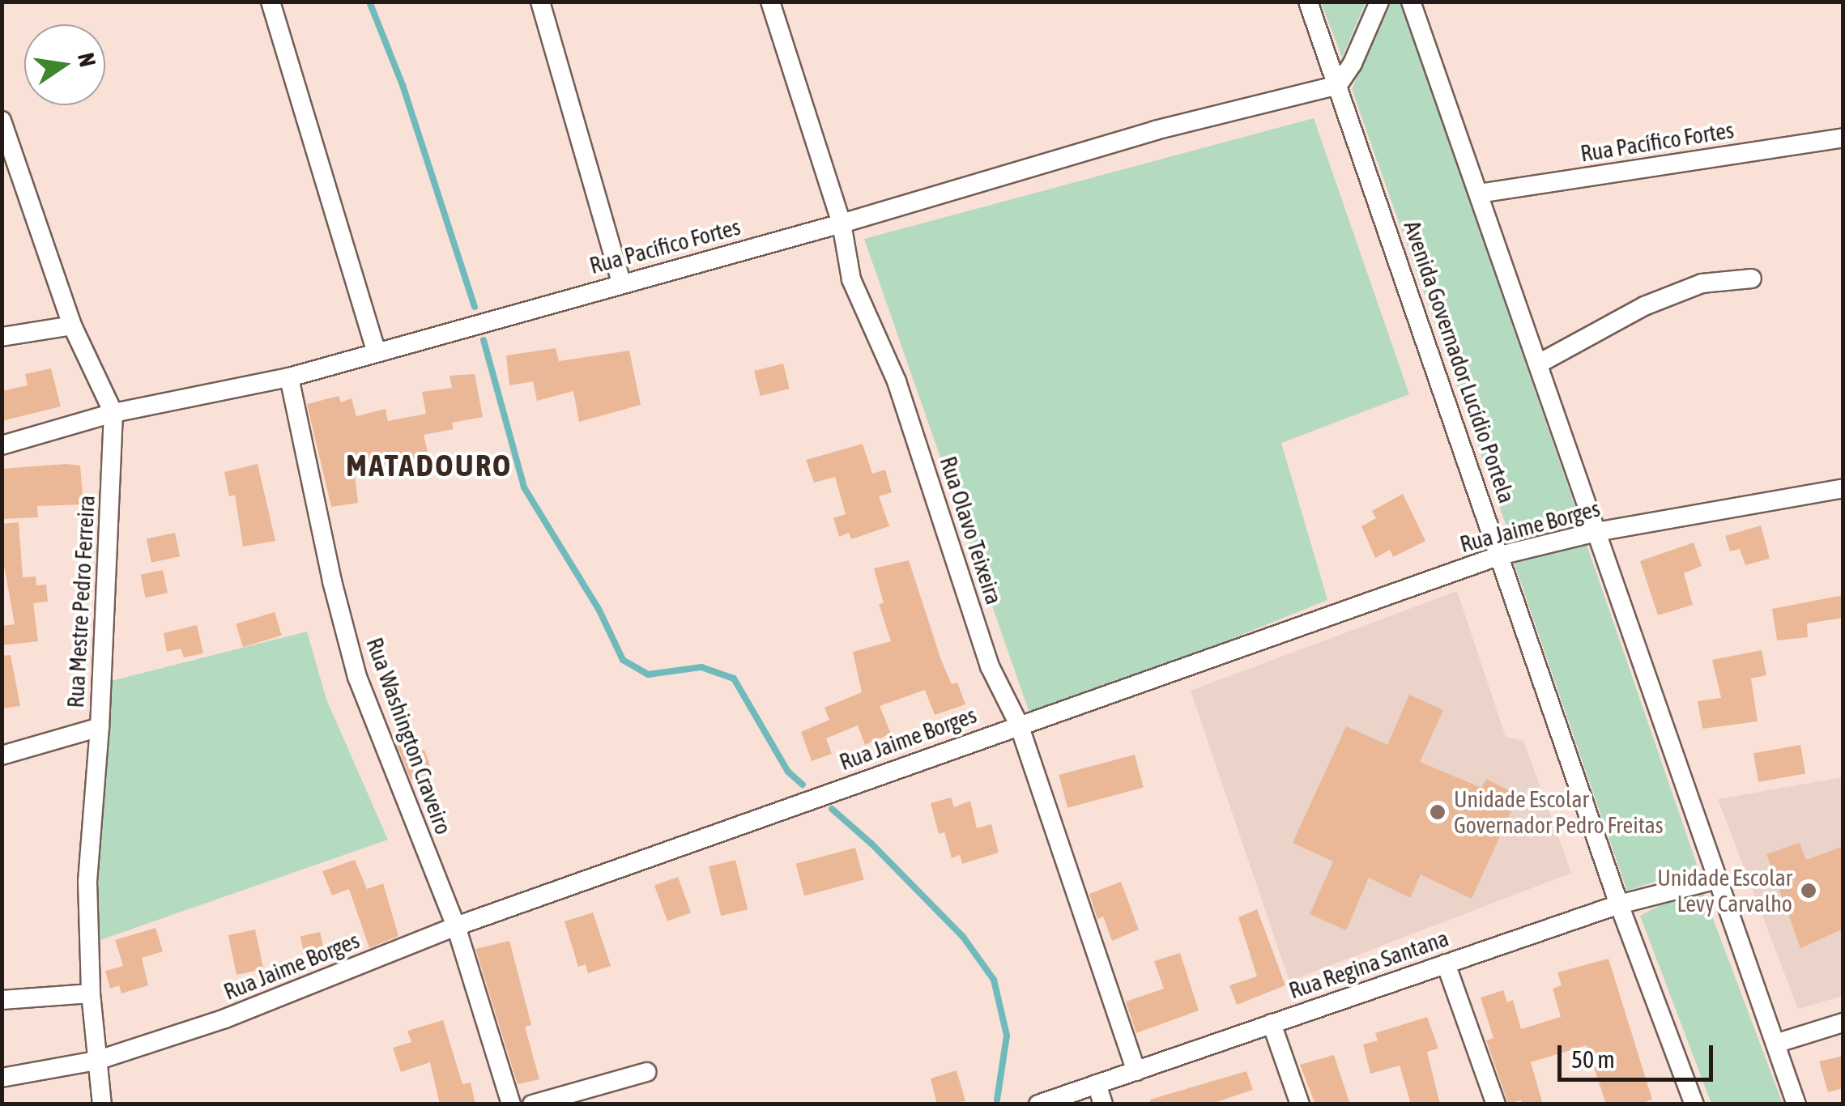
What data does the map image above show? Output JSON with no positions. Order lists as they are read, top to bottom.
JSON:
{
  "streets": {
    "street": [
      "Rua Pacífico Fortes",
      "Avenida Governador Lucídio Portela",
      "Rua Jaime Borges",
      "Rua Olavo Teixeira",
      "Rua Mestre Pedro Ferreira",
      "Rua Washington Craveiro",
      "Rua Regina Santana"
    ]
  },
  "crossings": [
    ["Rua Pacífico Fortes", "Avenida Governador Lucídio Portela"],
    ["Rua Pacífico Fortes", "Rua Olavo Teixeira"],
    ["Rua Pacífico Fortes", "Rua Mestre Pedro Ferreira"],
    ["Rua Pacífico Fortes", "Rua Washington Craveiro"],
    ["Avenida Governador Lucídio Portela", "Rua Jaime Borges"],
    ["Avenida Governador Lucídio Portela", "Rua Regina Santana"],
    ["Rua Jaime Borges", "Rua Olavo Teixeira"],
    ["Rua Jaime Borges", "Rua Mestre Pedro Ferreira"],
    ["Rua Jaime Borges", "Rua Washington Craveiro"],
    ["Rua Olavo Teixeira", "Rua Regina Santana"]
  ],
  "districts": ["MATADOURO"],
  "places": ["Unidade Escolar Governador Pedro Freitas", "Unidade Escolar Levy Carvalho"],
  "scale_bar": "50 m",
  "north": "right"
}
